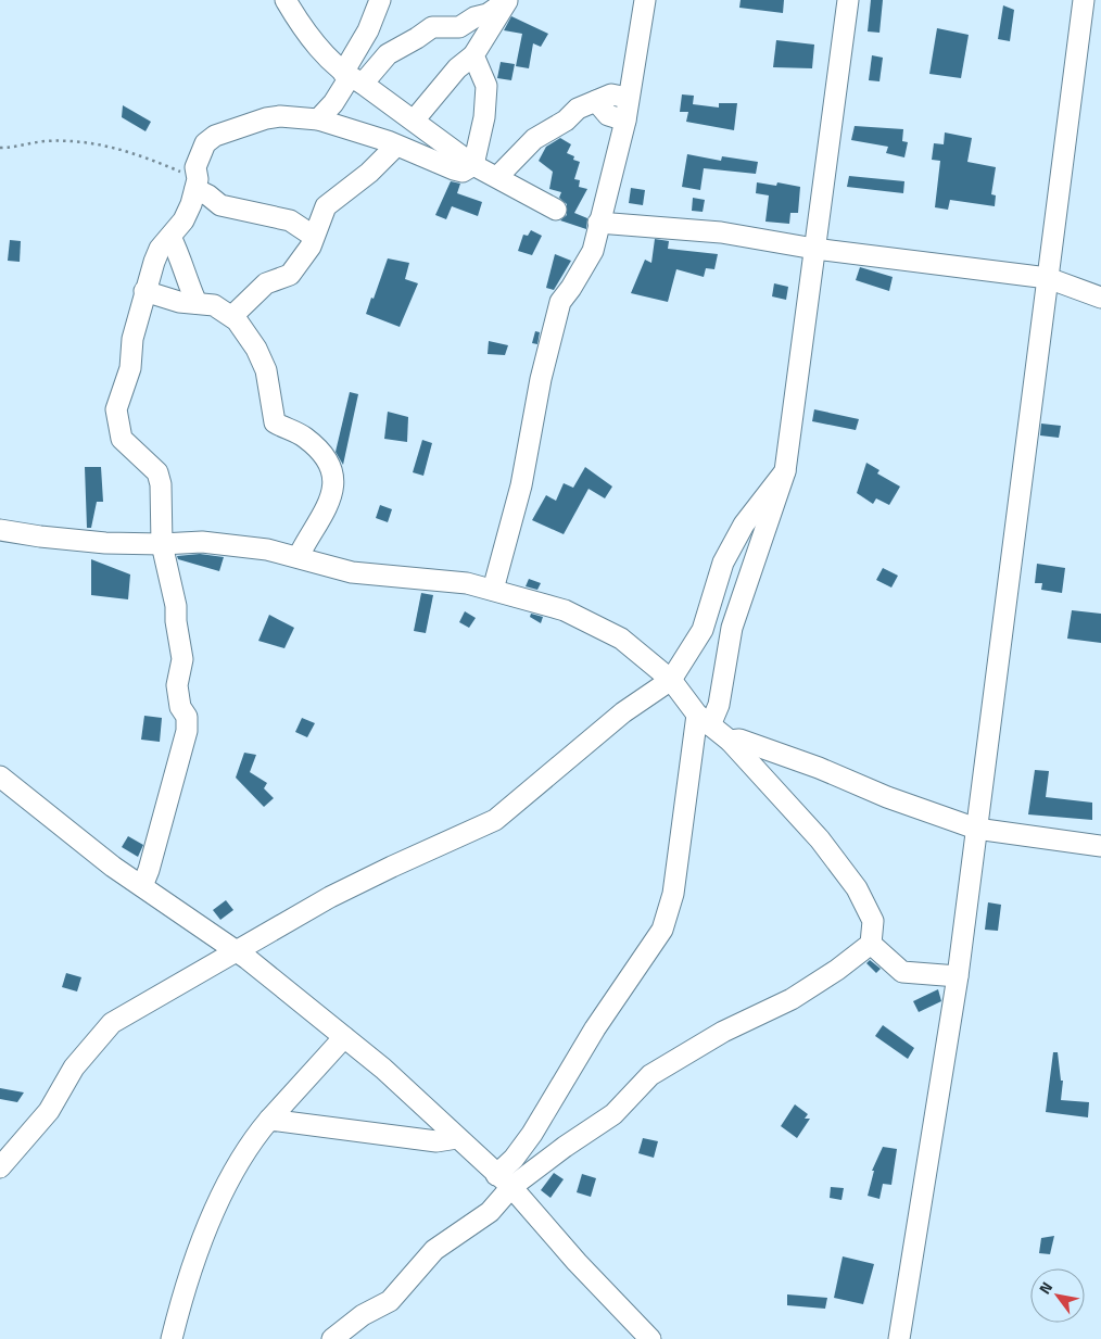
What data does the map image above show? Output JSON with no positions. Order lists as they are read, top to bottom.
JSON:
{
  "north": "top left"
}
